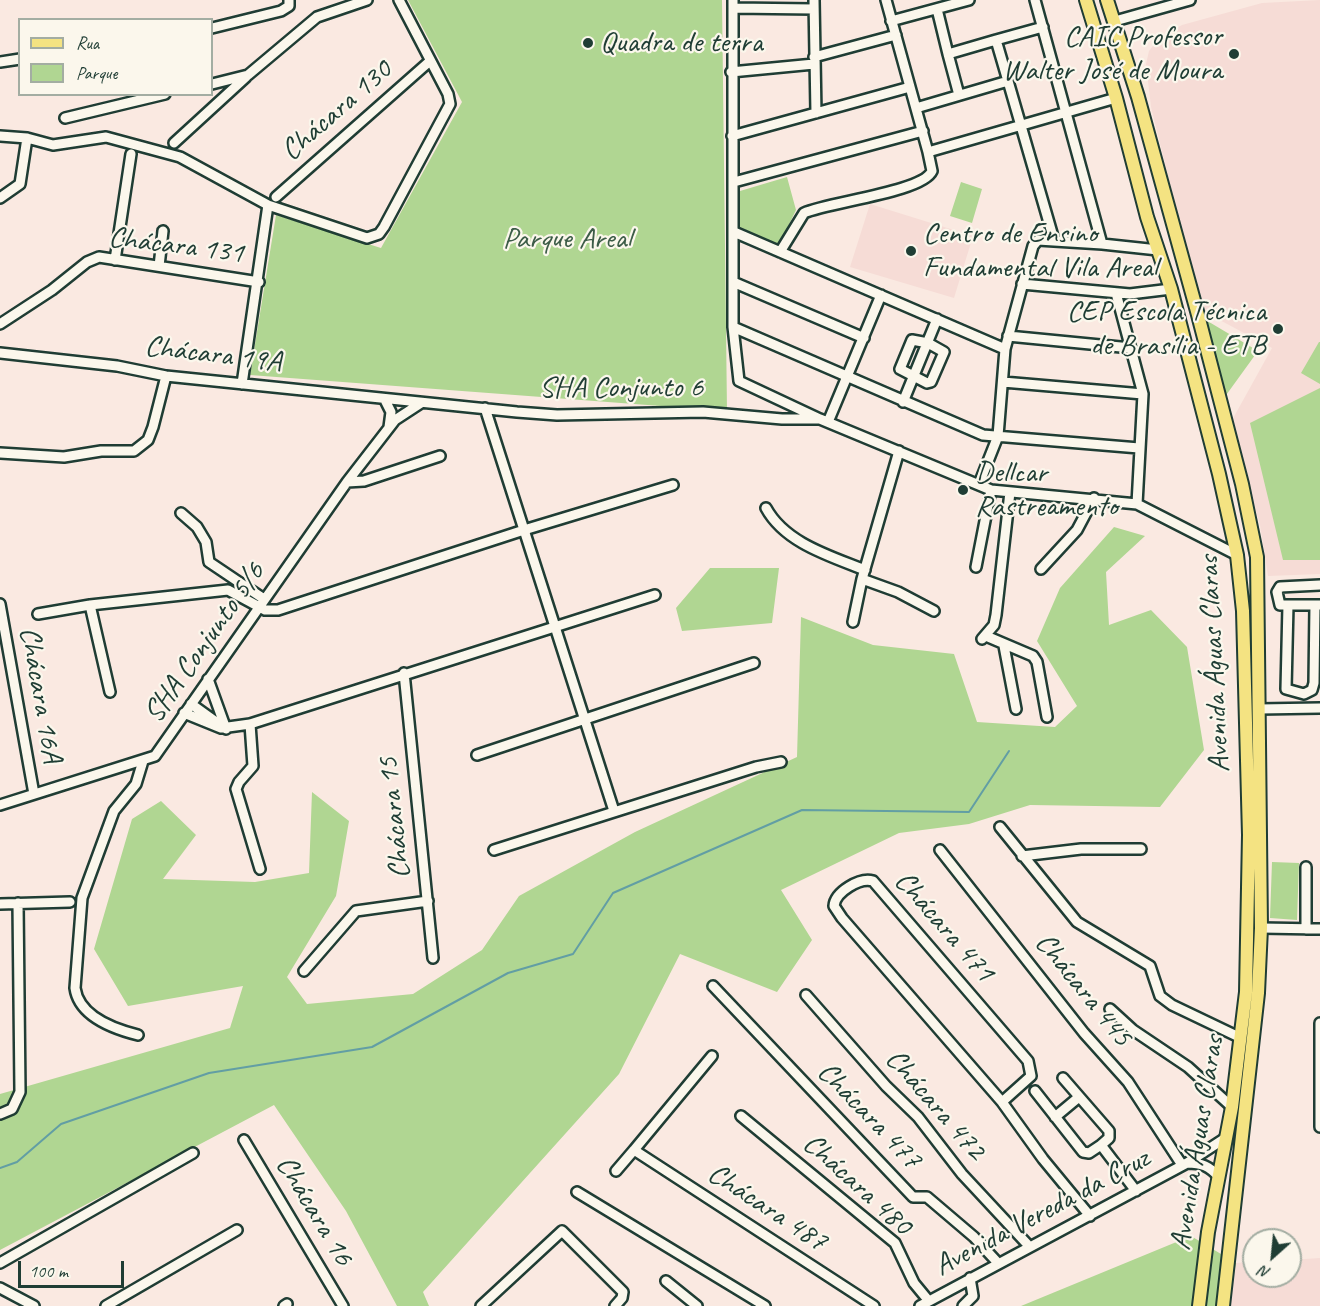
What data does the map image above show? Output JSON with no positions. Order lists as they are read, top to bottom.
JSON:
{
  "streets": {
    "main road": ["Avenida Águas Claras"],
    "street": [
      "Chácara 130",
      "Chácara 131",
      "Chácara 19A",
      "SHA Conjunto 6",
      "SHA Conjunto 5/6",
      "Chácara 16A",
      "Chácara 15",
      "Chácara 471",
      "Chácara 445",
      "Chácara 472",
      "Chácara 477",
      "Chácara 480",
      "Chácara 487",
      "Chácara 16",
      "Avenida Vereda da Cruz"
    ]
  },
  "crossings": [
    ["Chácara 19A", "SHA Conjunto 6"],
    ["Chácara 19A", "SHA Conjunto 5/6"],
    ["SHA Conjunto 6", "SHA Conjunto 5/6"],
    ["SHA Conjunto 5/6", "Chácara 16A"],
    ["Avenida Águas Claras", "Avenida Vereda da Cruz"],
    ["Chácara 471", "Avenida Vereda da Cruz"],
    ["Chácara 445", "Avenida Vereda da Cruz"],
    ["Chácara 472", "Avenida Vereda da Cruz"],
    ["Chácara 477", "Avenida Vereda da Cruz"],
    ["Chácara 480", "Avenida Vereda da Cruz"]
  ],
  "parks": ["Parque Areal"],
  "places": [
    "Quadra de terra",
    "CAIC Professor Walter José de Moura",
    "Centro de Ensino Fundamental Vila Areal",
    "CEP Escola Técnica de Brasília - ETB",
    "Dellcar Rastreamento"
  ],
  "legend": ["Rua", "Parque"],
  "scale_bar": "100 m",
  "north": "bottom left"
}
